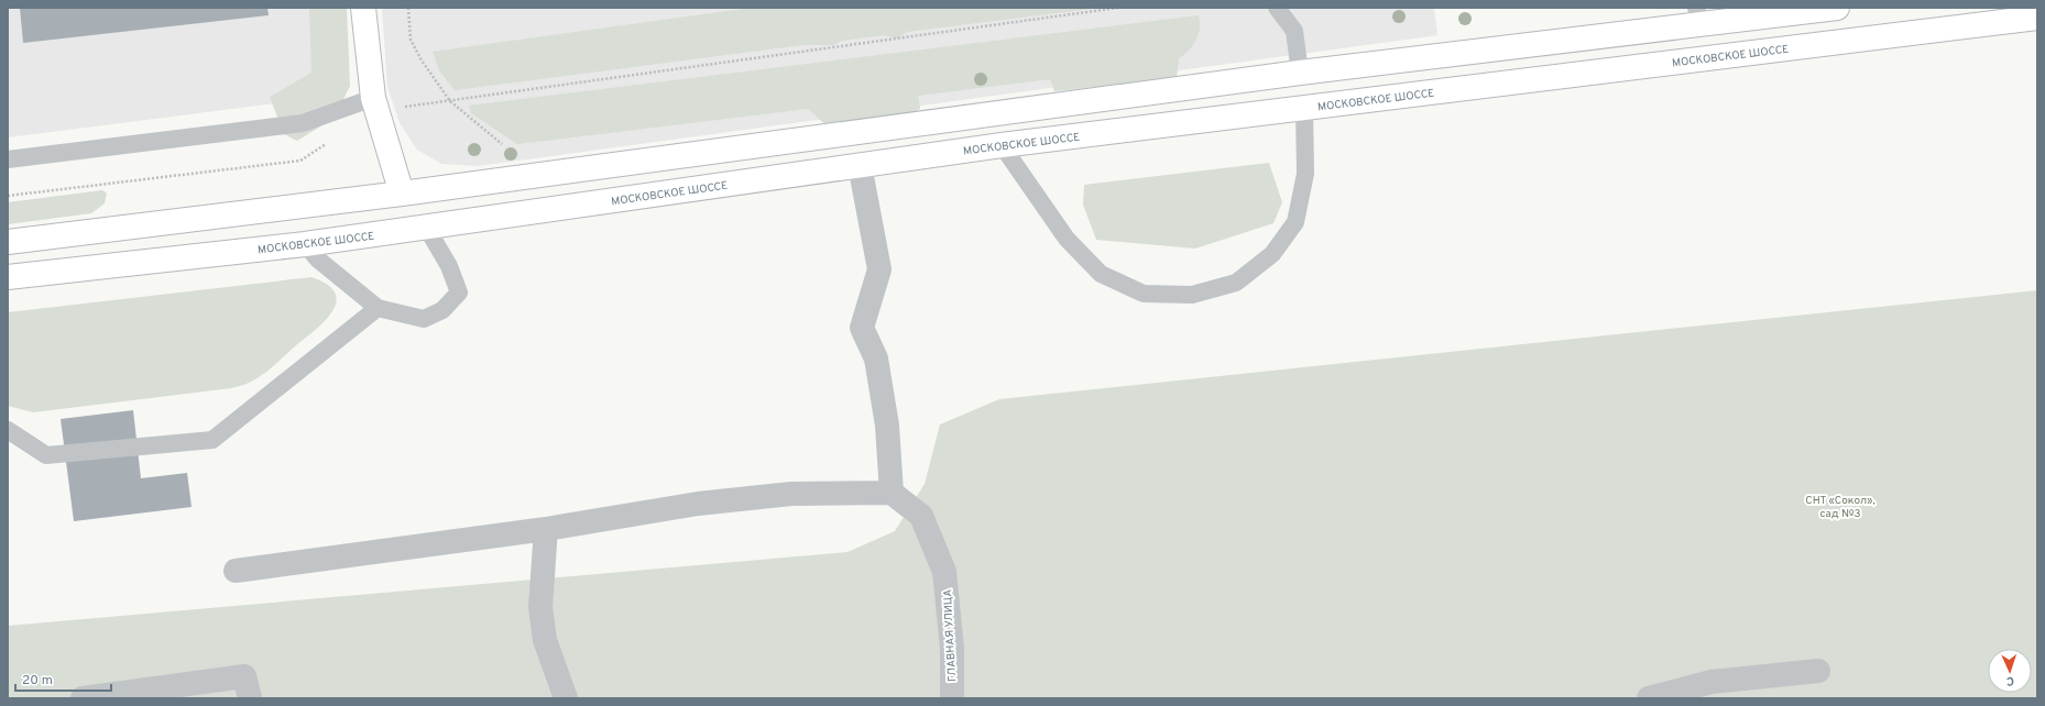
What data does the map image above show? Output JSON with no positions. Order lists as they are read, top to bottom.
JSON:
{
  "streets": {
    "main road": ["МОСКОВСКОЕ ШОССЕ"],
    "street": ["ГЛАВНАЯ УЛИЦА"]
  },
  "parks": ["СНТ «Сокол», сад №3"],
  "scale_bar": "20 m",
  "north": "bottom"
}
